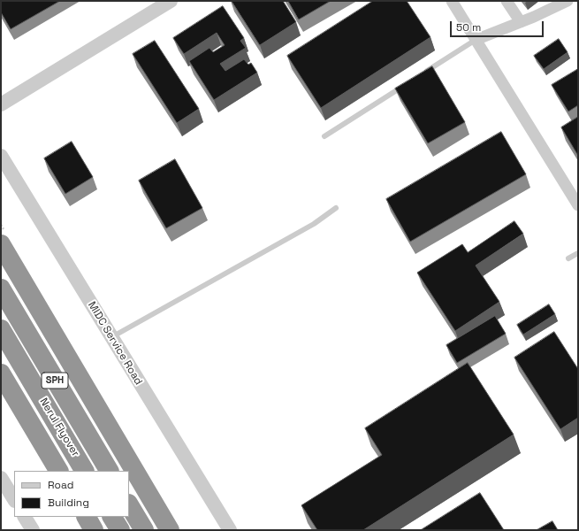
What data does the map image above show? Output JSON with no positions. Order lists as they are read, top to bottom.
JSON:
{
  "streets": {
    "highway": ["SPH", "Nerul Flyover"],
    "street": ["MIDC Service Road"]
  },
  "legend": ["Road", "Building"],
  "scale_bar": "50 m"
}
